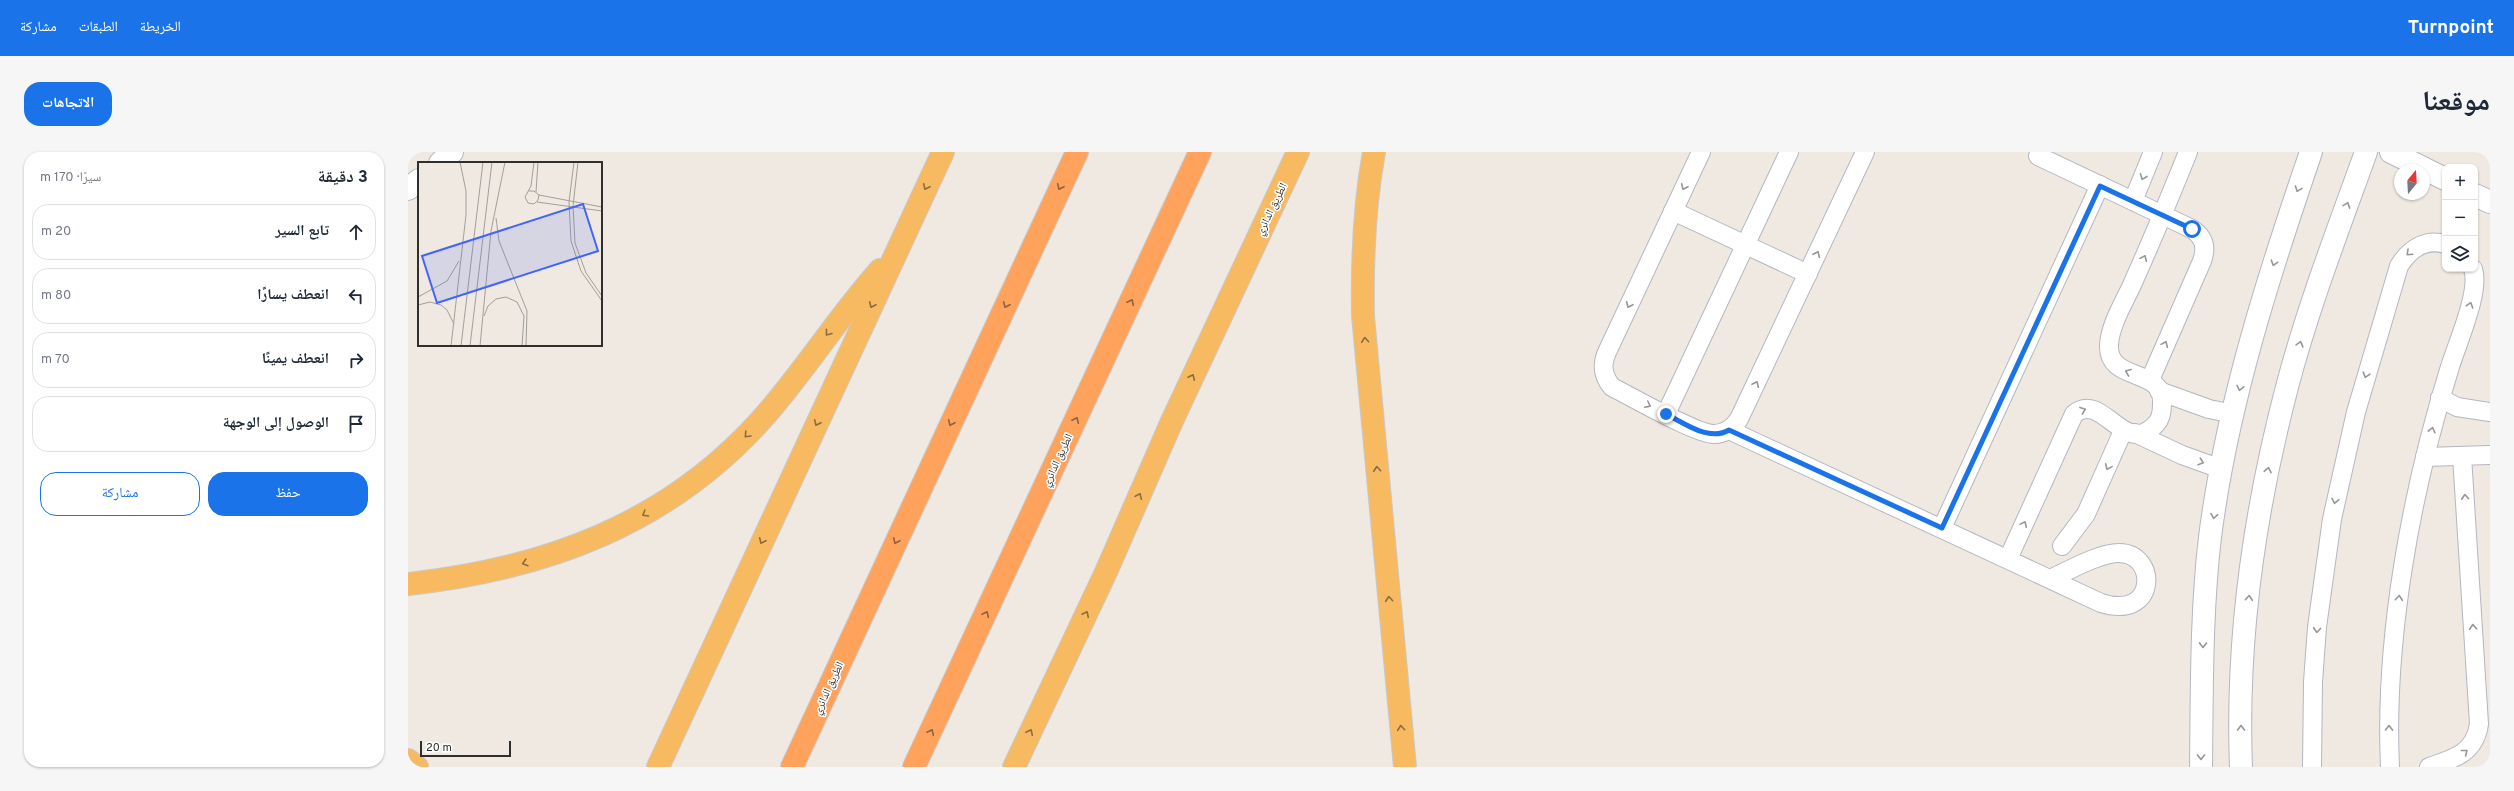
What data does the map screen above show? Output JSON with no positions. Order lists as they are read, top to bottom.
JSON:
{
  "streets": {
    "highway": ["الطريق الدائري"]
  },
  "scale_bar": "20 m",
  "north": "top",
  "page": {
    "header": "Turnpoint",
    "nav": ["الخريطة", "الطبقات", "مشاركة"],
    "title": "موقعنا",
    "buttons": [
      "الاتجاهات",
      ["حفظ", "مشاركة"]
    ],
    "heading": ["3 دقيقة", "سيرًا · 170 m"],
    "map_buttons": ["+", "−"],
    "list": [
      ["تابع السير", "20 m"],
      ["انعطف يسارًا", "80 m"],
      ["انعطف يمينًا", "70 m"],
      "الوصول إلى الوجهة"
    ],
    "scale": "20 m"
  }
}
